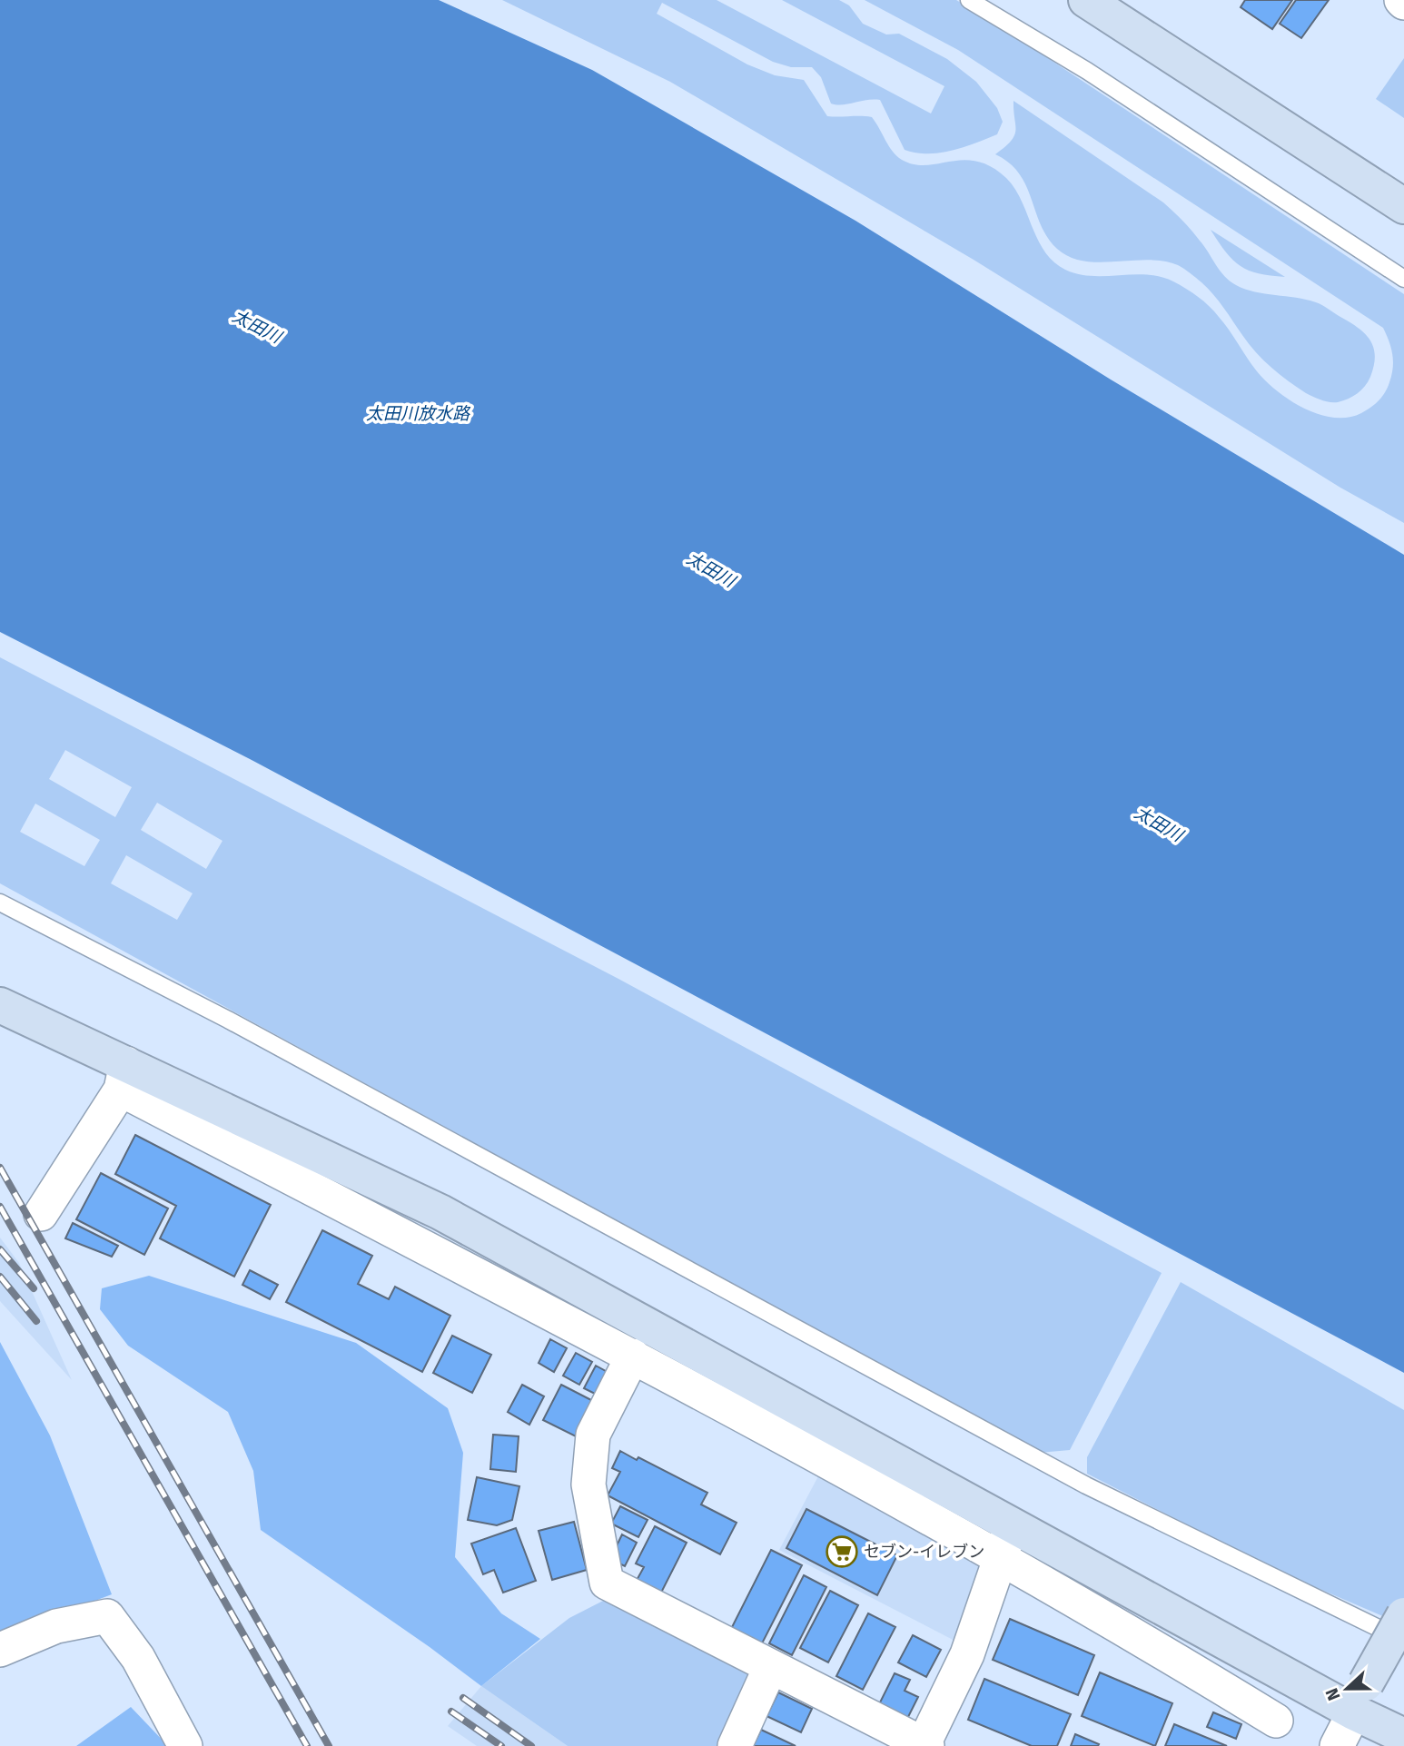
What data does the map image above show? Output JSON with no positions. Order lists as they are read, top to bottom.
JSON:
{
  "water": ["太田川", "太田川放水路"],
  "places": {
    "supermarket": ["セブン-イレブン"]
  },
  "north": "left"
}
